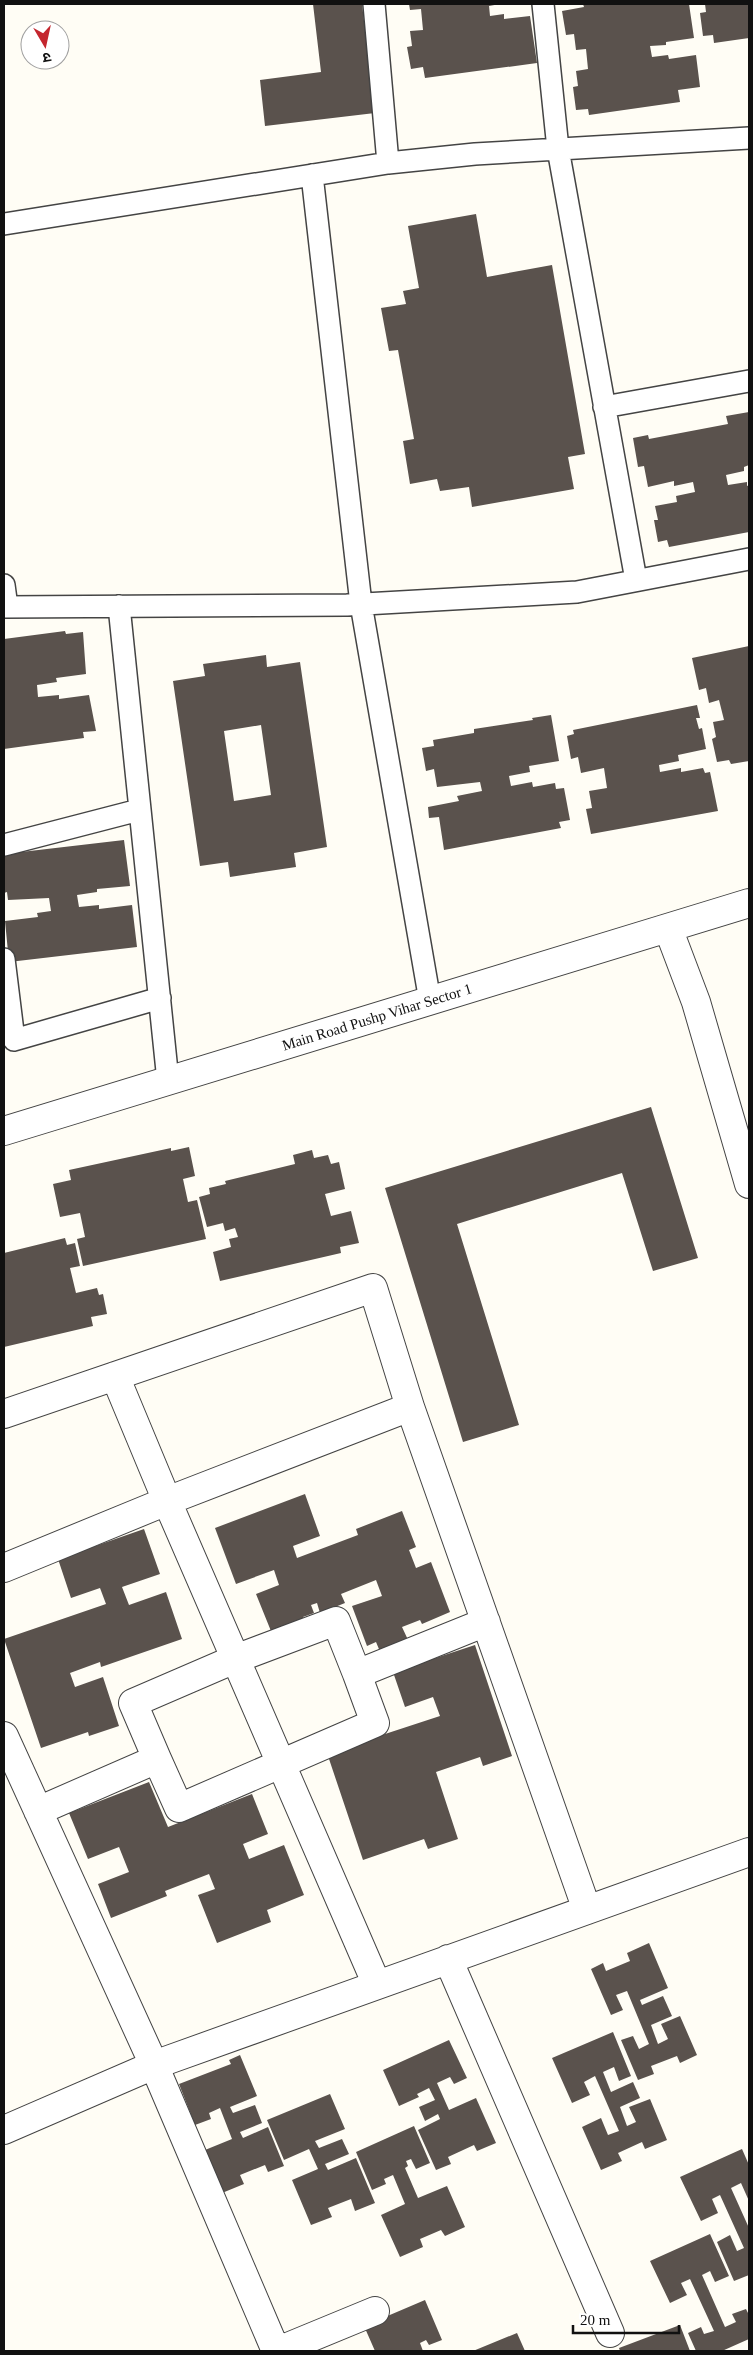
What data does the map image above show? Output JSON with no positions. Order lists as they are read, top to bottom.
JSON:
{
  "streets": {
    "street": ["Main Road Pushp Vihar Sector 1"]
  },
  "scale_bar": "20 m",
  "north": "bottom"
}
